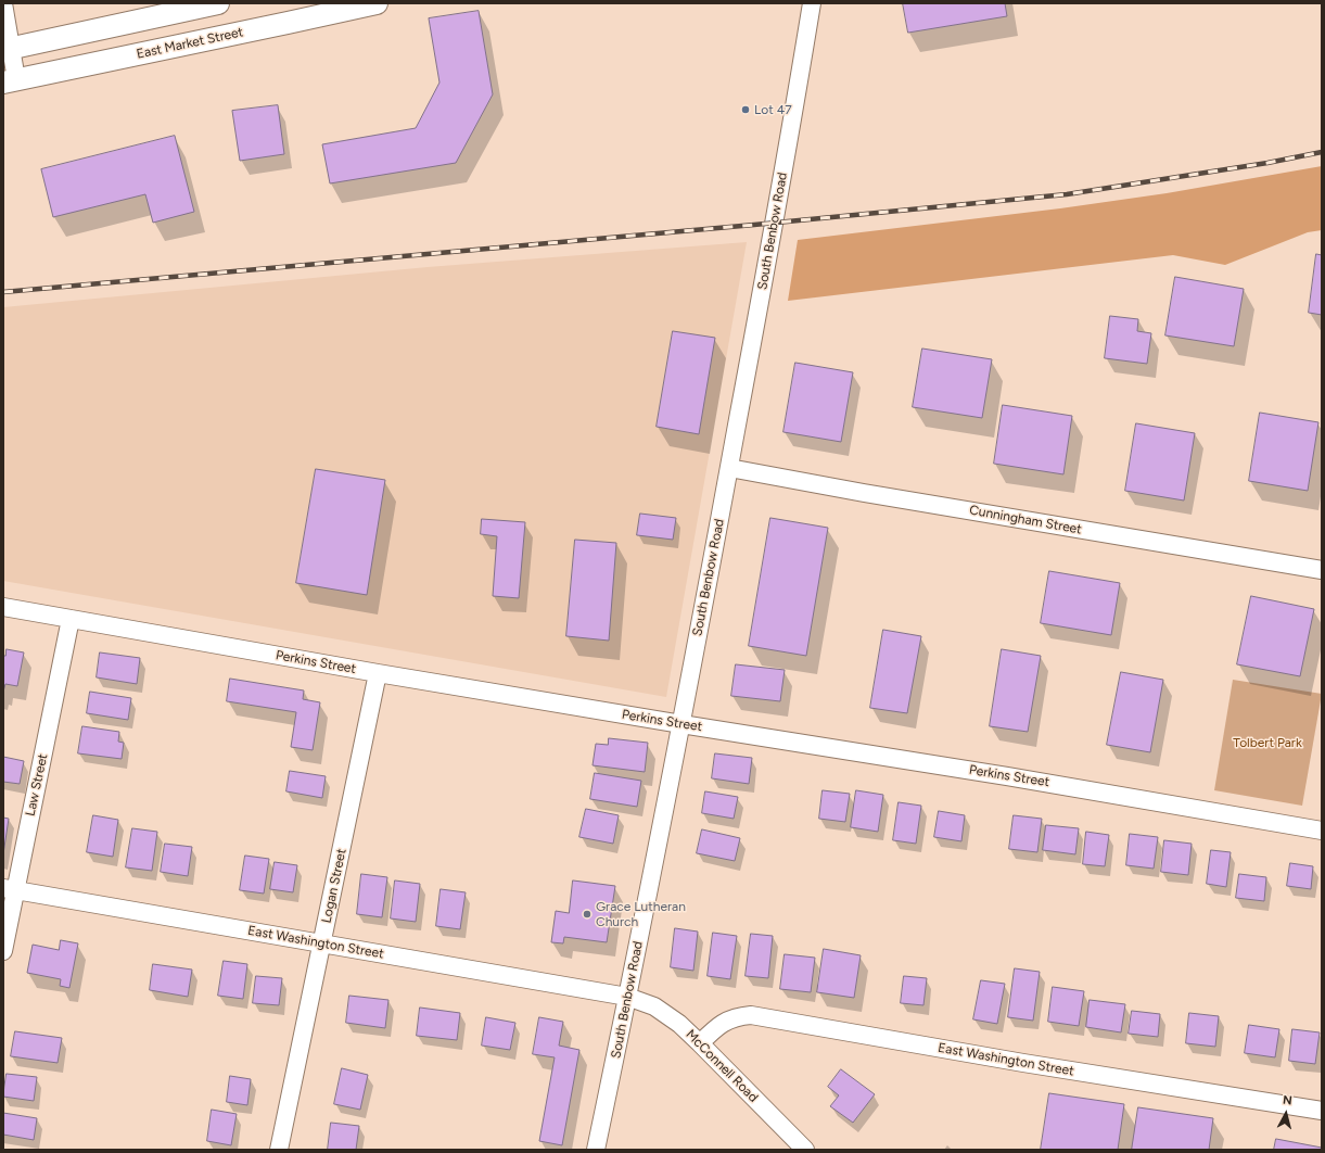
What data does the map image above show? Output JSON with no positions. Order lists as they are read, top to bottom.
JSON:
{
  "streets": {
    "main road": ["East Market Street"],
    "street": [
      "South Benbow Road",
      "Cunningham Street",
      "Perkins Street",
      "Law Street",
      "Logan Street",
      "East Washington Street",
      "McConnell Road"
    ]
  },
  "crossings": [
    ["South Benbow Road", "Cunningham Street"],
    ["South Benbow Road", "Perkins Street"],
    ["South Benbow Road", "East Washington Street"],
    ["South Benbow Road", "McConnell Road"],
    ["Perkins Street", "Law Street"],
    ["Perkins Street", "Logan Street"],
    ["Law Street", "East Washington Street"],
    ["Logan Street", "East Washington Street"],
    ["East Washington Street", "McConnell Road"]
  ],
  "parks": ["Tolbert Park"],
  "places": ["Lot 47", "Grace Lutheran Church"],
  "north": "top"
}
